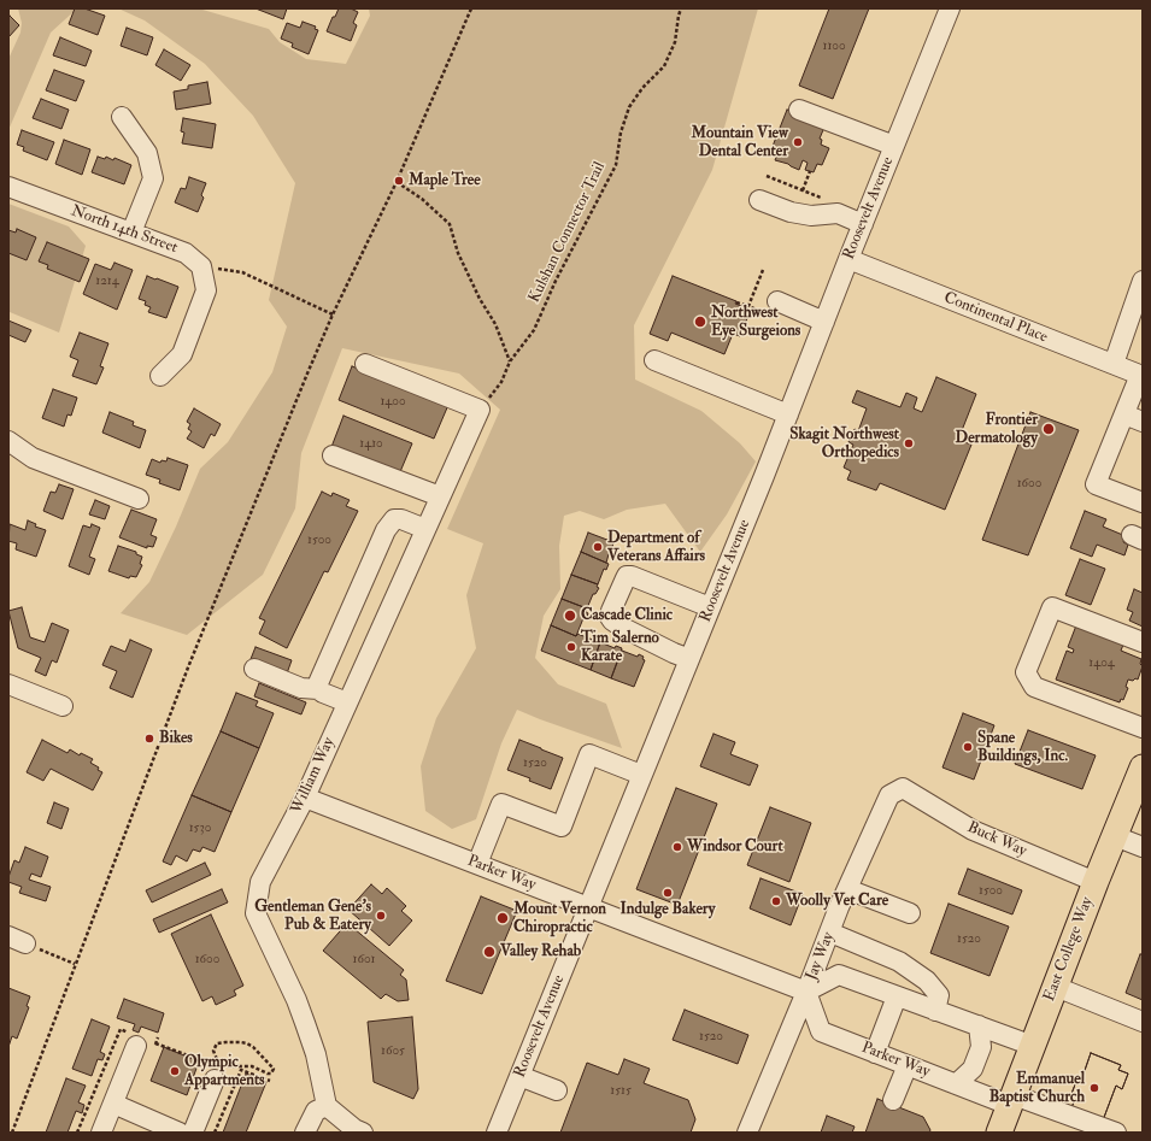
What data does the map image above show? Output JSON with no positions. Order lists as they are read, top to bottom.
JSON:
{
  "streets": {
    "main road": ["East College Way"],
    "street": [
      "Roosevelt Avenue",
      "North 14th Street",
      "Continental Place",
      "William Way",
      "Buck Way",
      "Parker Way",
      "Jay Way"
    ],
    "path": ["Kulshan Connector Trail"]
  },
  "crossings": [
    ["Roosevelt Avenue", "Continental Place"],
    ["Roosevelt Avenue", "Parker Way"],
    ["Kulshan Connector Trail", "William Way"],
    ["William Way", "Parker Way"],
    ["Buck Way", "East College Way"],
    ["Buck Way", "Jay Way"],
    ["Parker Way", "East College Way"],
    ["Parker Way", "Jay Way"]
  ],
  "places": [
    "Mountain View Dental Center",
    "Maple Tree",
    "Northwest Eye Surgeions",
    "Frontier Dermatology",
    "Skagit Northwest Orthopedics",
    "Department of Veterans Affairs",
    "Cascade Clinic",
    "Tim Salerno Karate",
    "Bikes",
    "Spane Buildings, Inc.",
    "Windsor Court",
    "Indulge Bakery",
    "Woolly Vet Care",
    "Gentleman Gene's Pub & Eatery",
    "Mount Vernon Chiropractic",
    "Valley Rehab",
    "Olympic Appartments",
    "Emmanuel Baptist Church"
  ],
  "house_numbers": [
    "1100",
    "1214",
    "1400",
    "1410",
    "1600",
    "1500",
    "1404",
    "1520",
    "1530",
    "1500",
    "1520",
    "1600",
    "1601",
    "1520",
    "1605",
    "1515"
  ]
}
